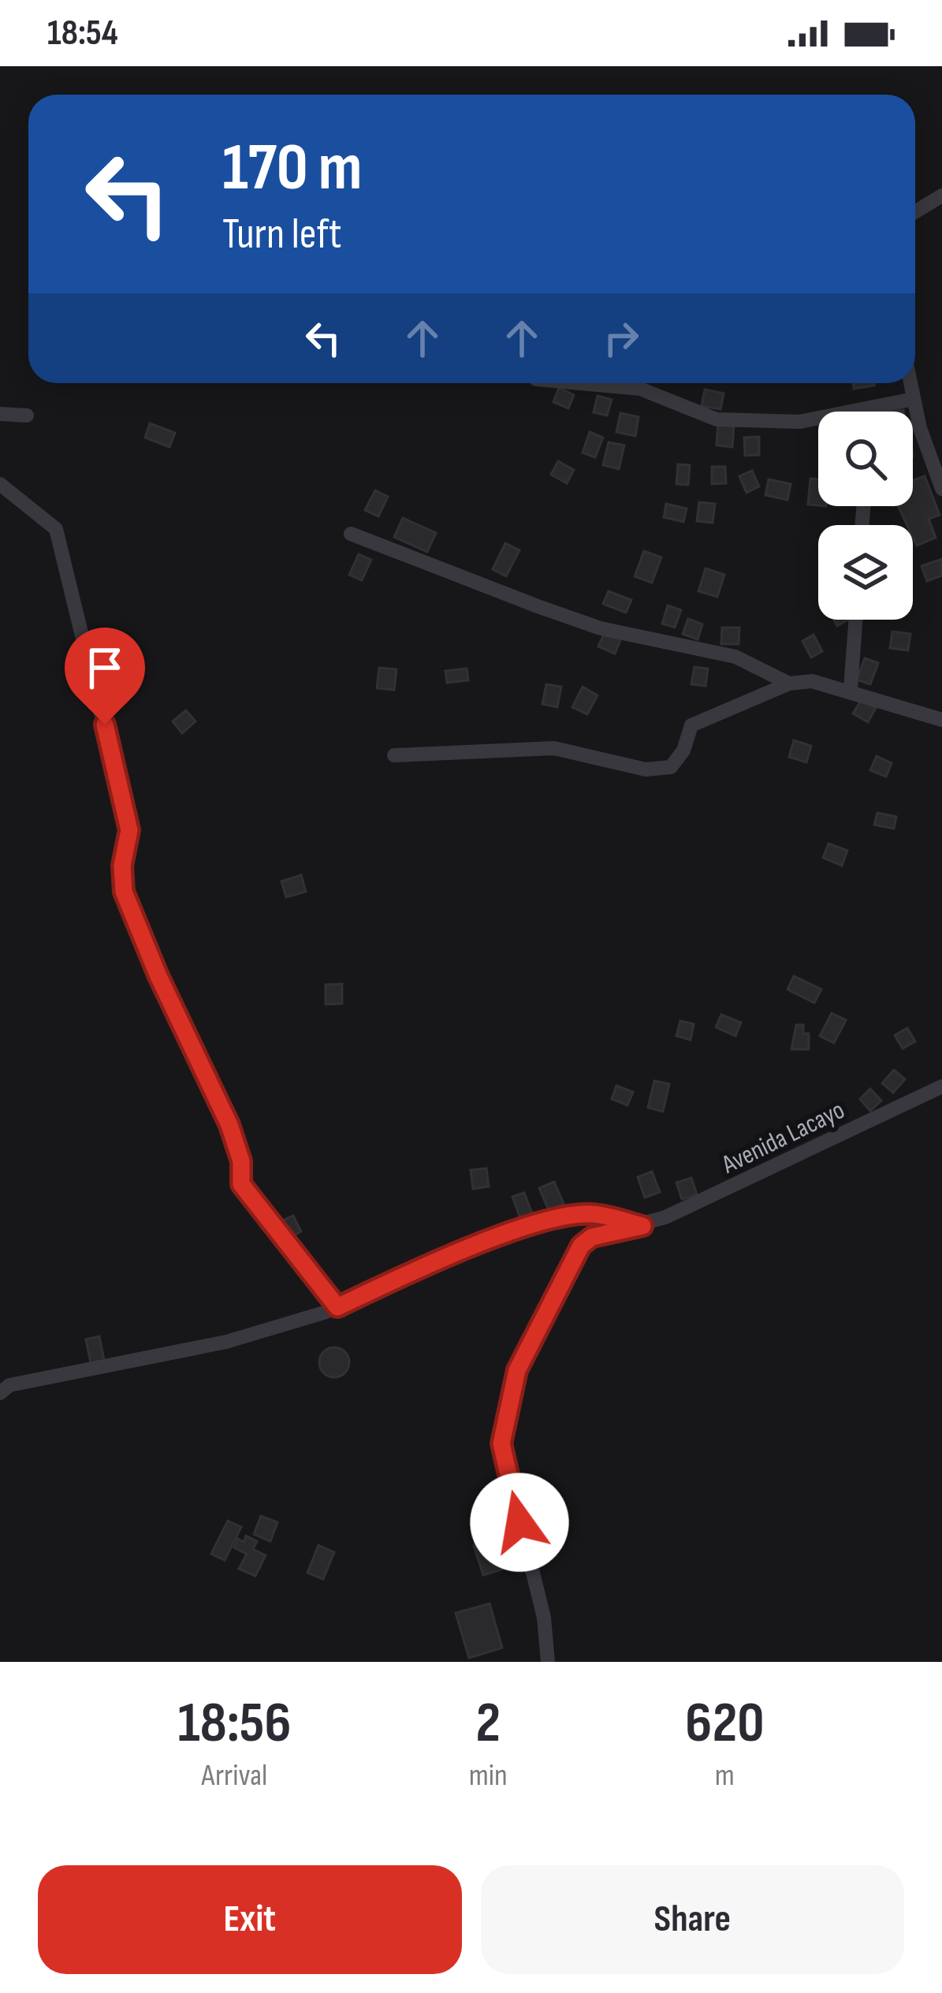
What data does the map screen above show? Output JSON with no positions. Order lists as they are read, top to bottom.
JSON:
{
  "streets": {
    "street": ["Avenida Lacayo"]
  },
  "page": {
    "status": "18:54",
    "turn": ["170 m", "Turn left"],
    "eta": [
      "18:56",
      "Arrival",
      "2",
      "min",
      "620",
      "m"
    ],
    "buttons": ["Exit", "Share"]
  }
}
